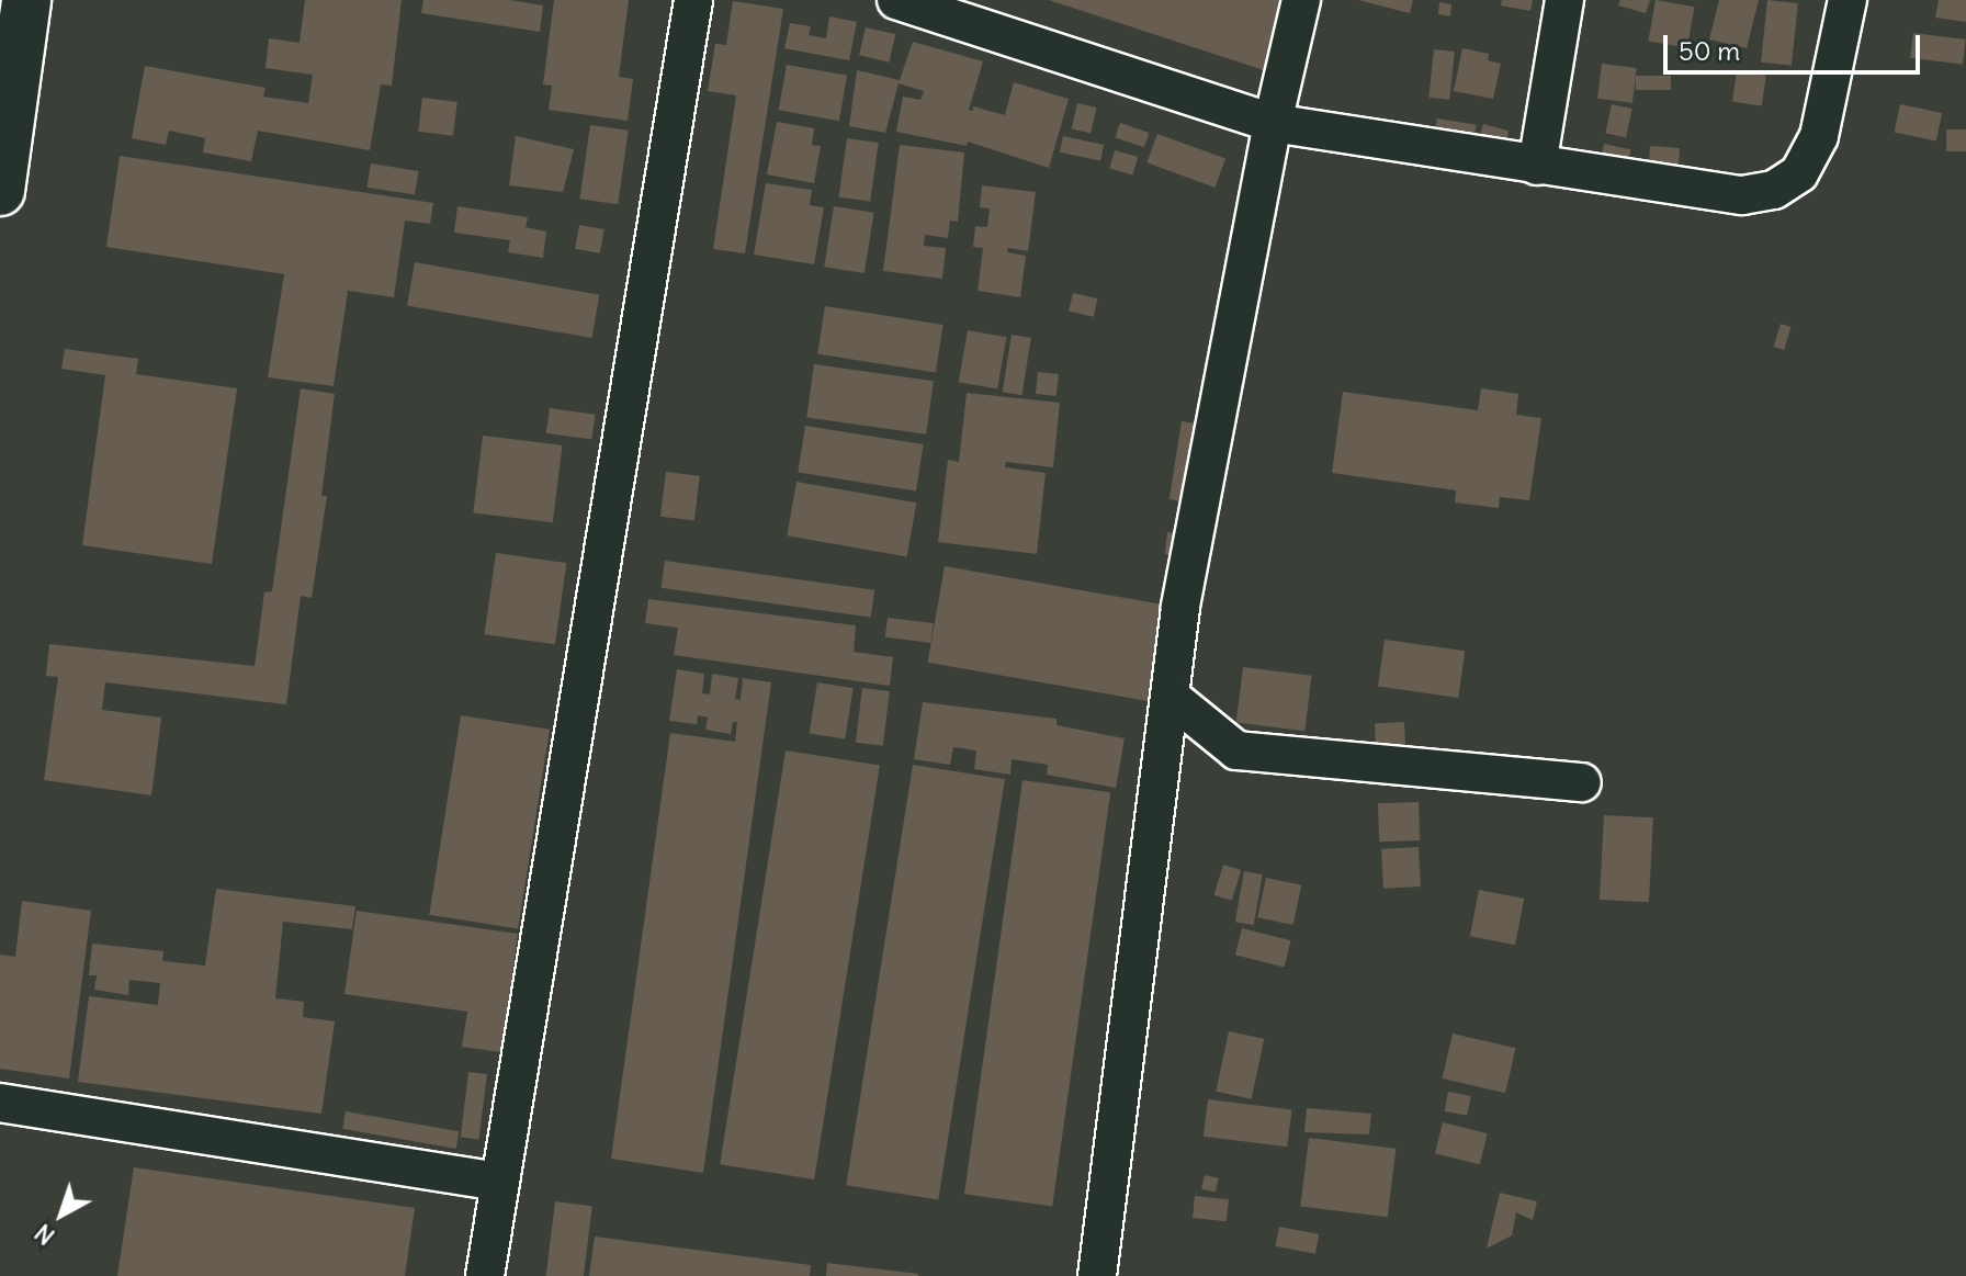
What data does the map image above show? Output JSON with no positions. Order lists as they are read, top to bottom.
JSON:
{
  "scale_bar": "50 m",
  "north": "bottom left"
}
